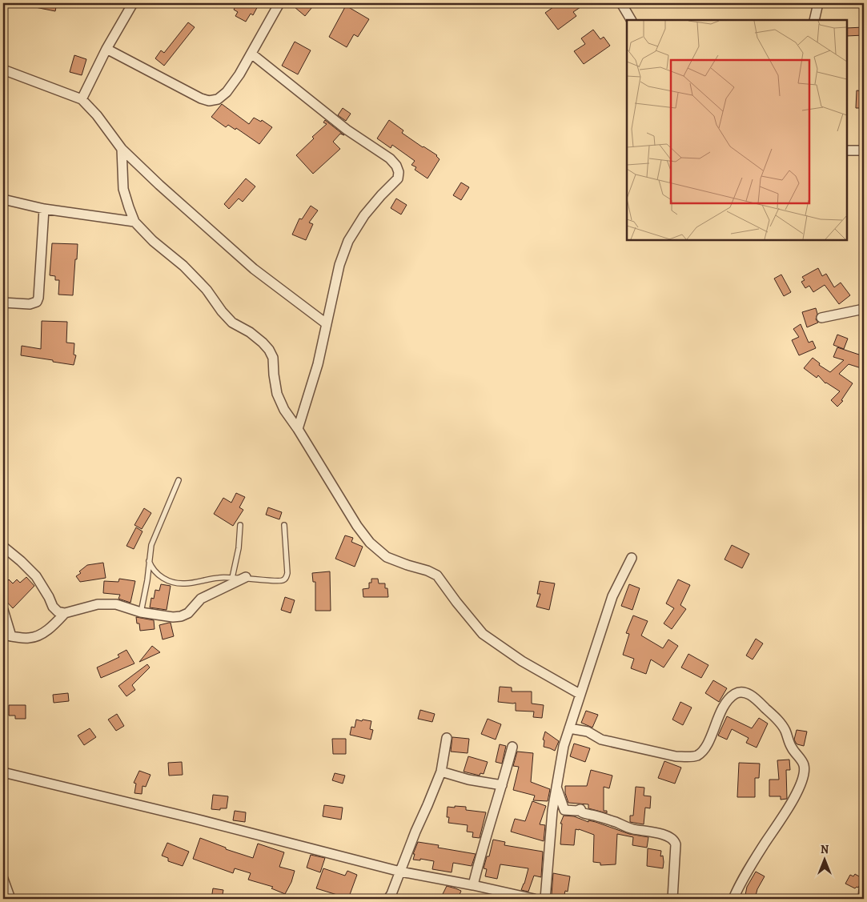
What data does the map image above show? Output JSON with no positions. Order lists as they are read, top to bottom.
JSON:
{
  "north": "top"
}
